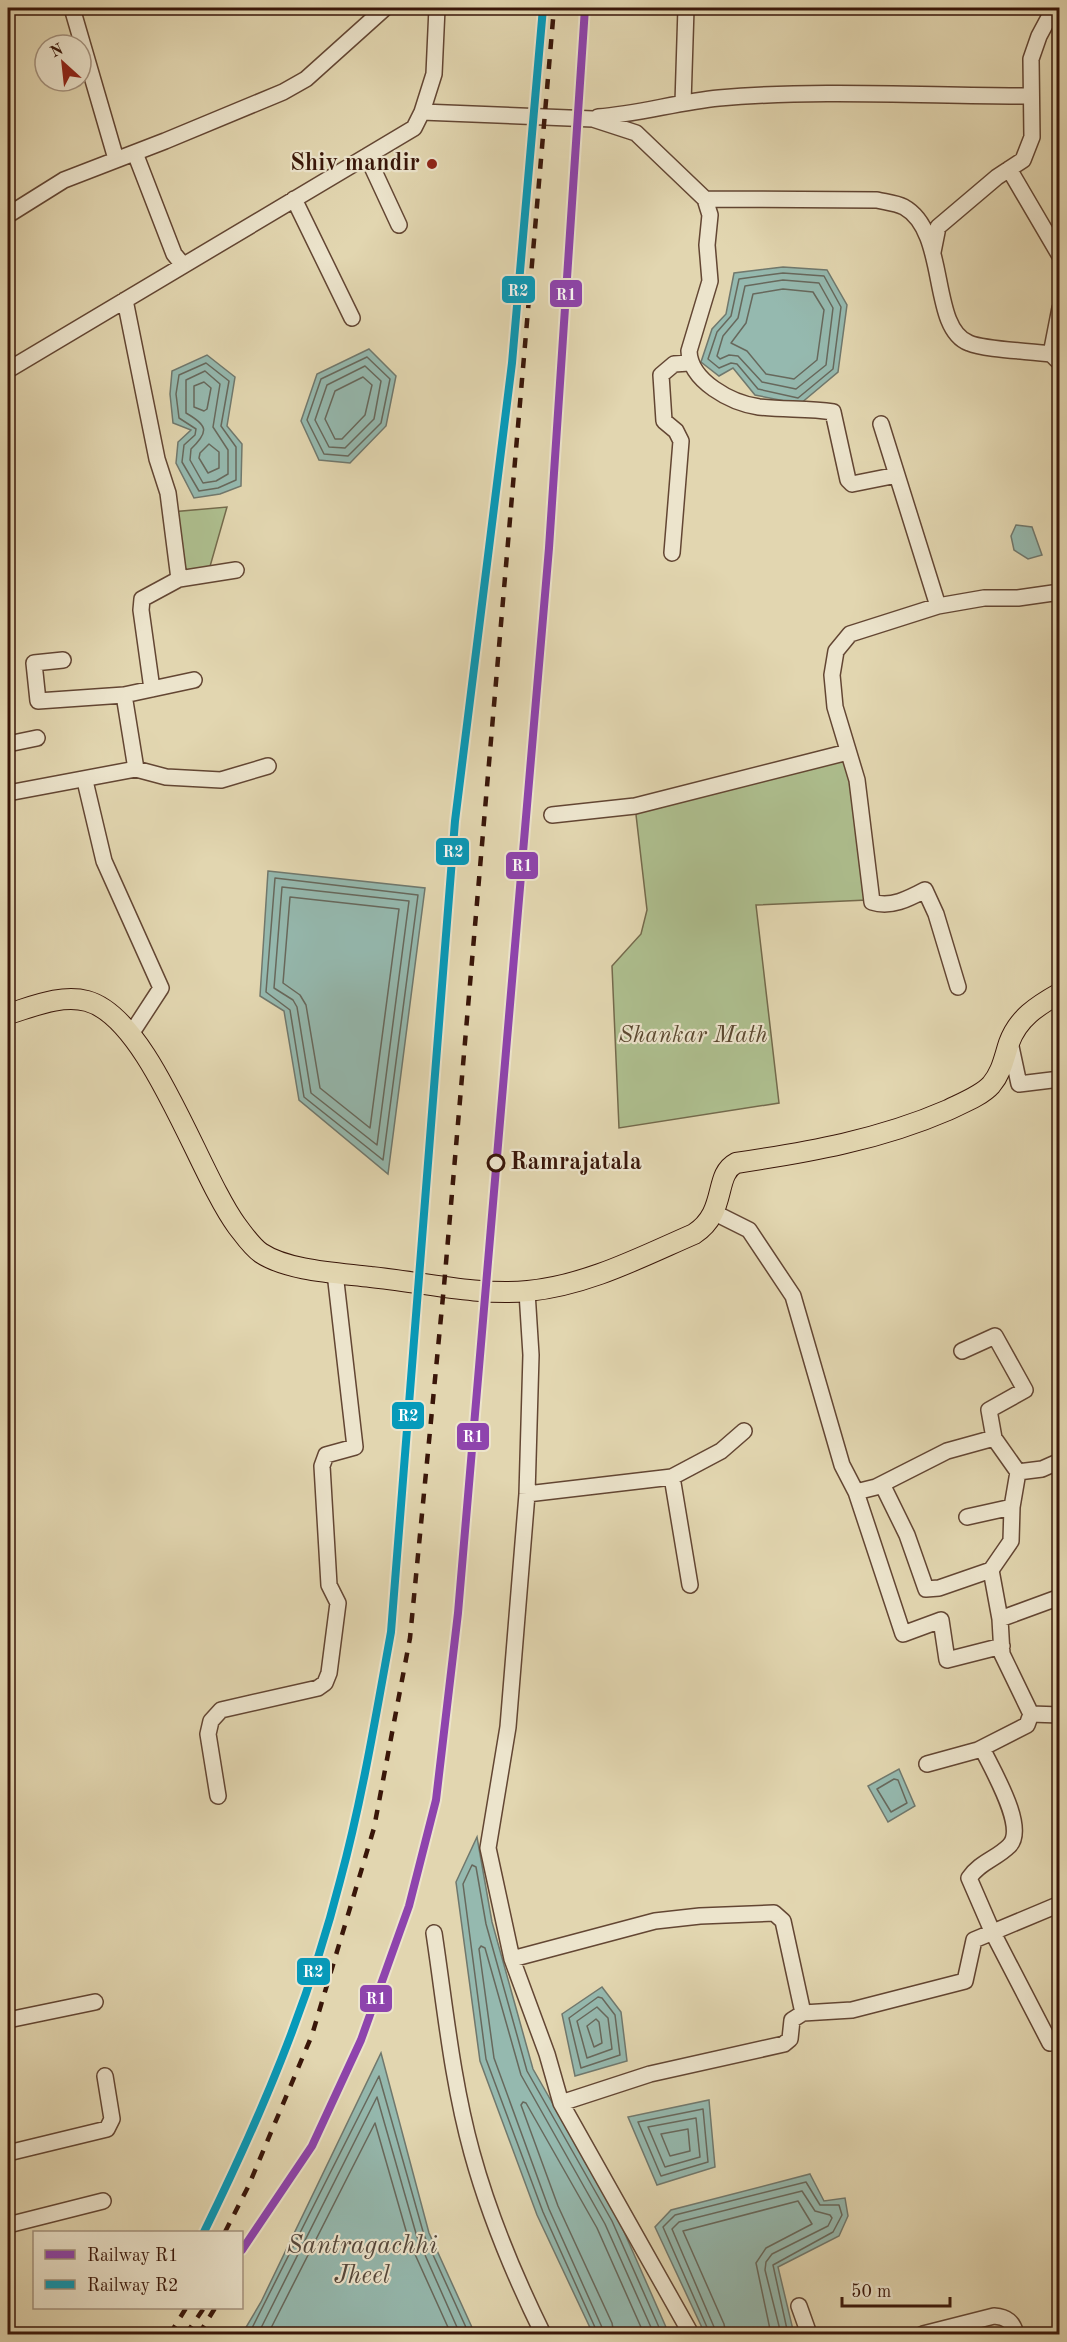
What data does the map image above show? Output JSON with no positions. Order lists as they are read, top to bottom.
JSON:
{
  "water": ["Santragachhi Jheel"],
  "parks": ["Shankar Math"],
  "places": ["Shiv mandir", "Ramrajatala"],
  "lines": ["rail line R1", "rail line R2"],
  "legend": ["Railway R1", "Railway R2"],
  "scale_bar": "50 m",
  "north": "top left"
}
